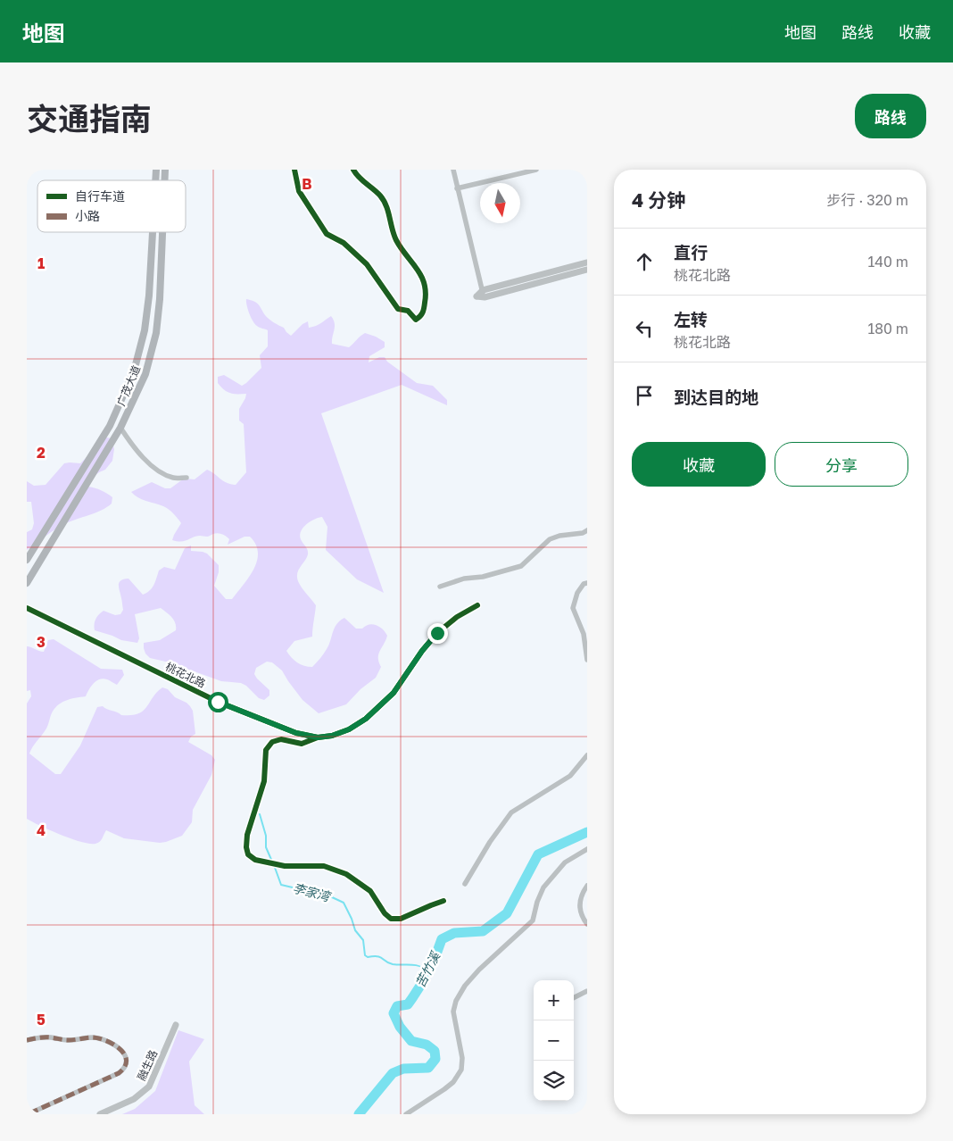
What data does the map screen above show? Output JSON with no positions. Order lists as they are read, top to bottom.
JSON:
{
  "streets": {
    "main road": ["广茂大道"],
    "street": ["桃花北路", "融生路"]
  },
  "water": ["李家湾", "苦竹溪"],
  "legend": ["自行车道", "小路"],
  "north": "bottom",
  "page": {
    "header": "地图",
    "nav": ["地图", "路线", "收藏"],
    "title": "交通指南",
    "buttons": [
      "路线",
      ["收藏", "分享"]
    ],
    "heading": ["4 分钟", "步行 · 320 m"],
    "list": [
      ["直行", "桃花北路", "140 m"],
      ["左转", "桃花北路", "180 m"],
      "到达目的地"
    ],
    "map_buttons": ["+", "−"]
  },
  "grid": {
    "columns": ["B"],
    "rows": [
      "1",
      "2",
      "3",
      "4",
      "5"
    ]
  }
}
